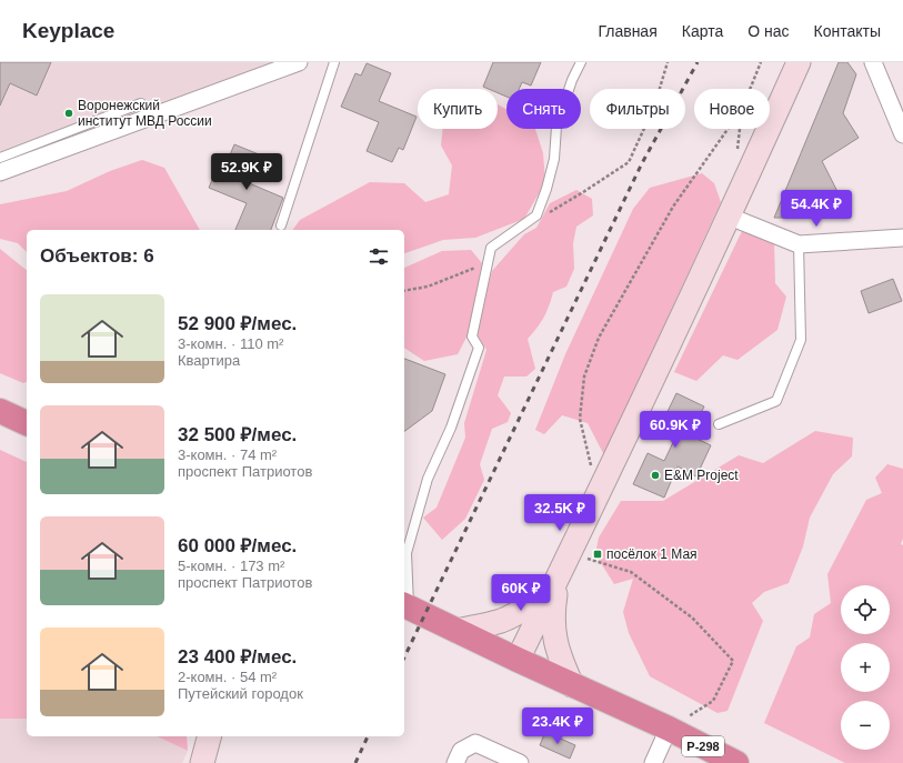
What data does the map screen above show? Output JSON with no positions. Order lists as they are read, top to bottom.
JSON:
{
  "streets": {
    "highway": ["Р-298"]
  },
  "places": {
    "other": ["Воронежский институт МВД России", "E&M Project"],
    "transit": ["посёлок 1 Мая"]
  },
  "page": {
    "header": "Keyplace",
    "nav": [
      "Главная",
      "Карта",
      "О нас",
      "Контакты"
    ],
    "chip": [
      "Купить",
      "Снять",
      "Фильтры",
      "Новое"
    ],
    "price": [
      "52.9K ₽",
      "54.4K ₽",
      "60.9K ₽",
      "32.5K ₽",
      "60K ₽",
      "23.4K ₽"
    ],
    "heading": "Объектов: 6",
    "list": [
      {
        "name": "52 900 ₽/мес.",
        "note": "3-комн. · 110 m² · Квартира"
      },
      {
        "name": "32 500 ₽/мес.",
        "note": "3-комн. · 74 m² · проспект Патриотов"
      },
      {
        "name": "60 000 ₽/мес.",
        "note": "5-комн. · 173 m² · проспект Патриотов"
      },
      {
        "name": "23 400 ₽/мес.",
        "note": "2-комн. · 54 m² · Путейский городок"
      }
    ],
    "map_buttons": ["+", "−"]
  }
}
